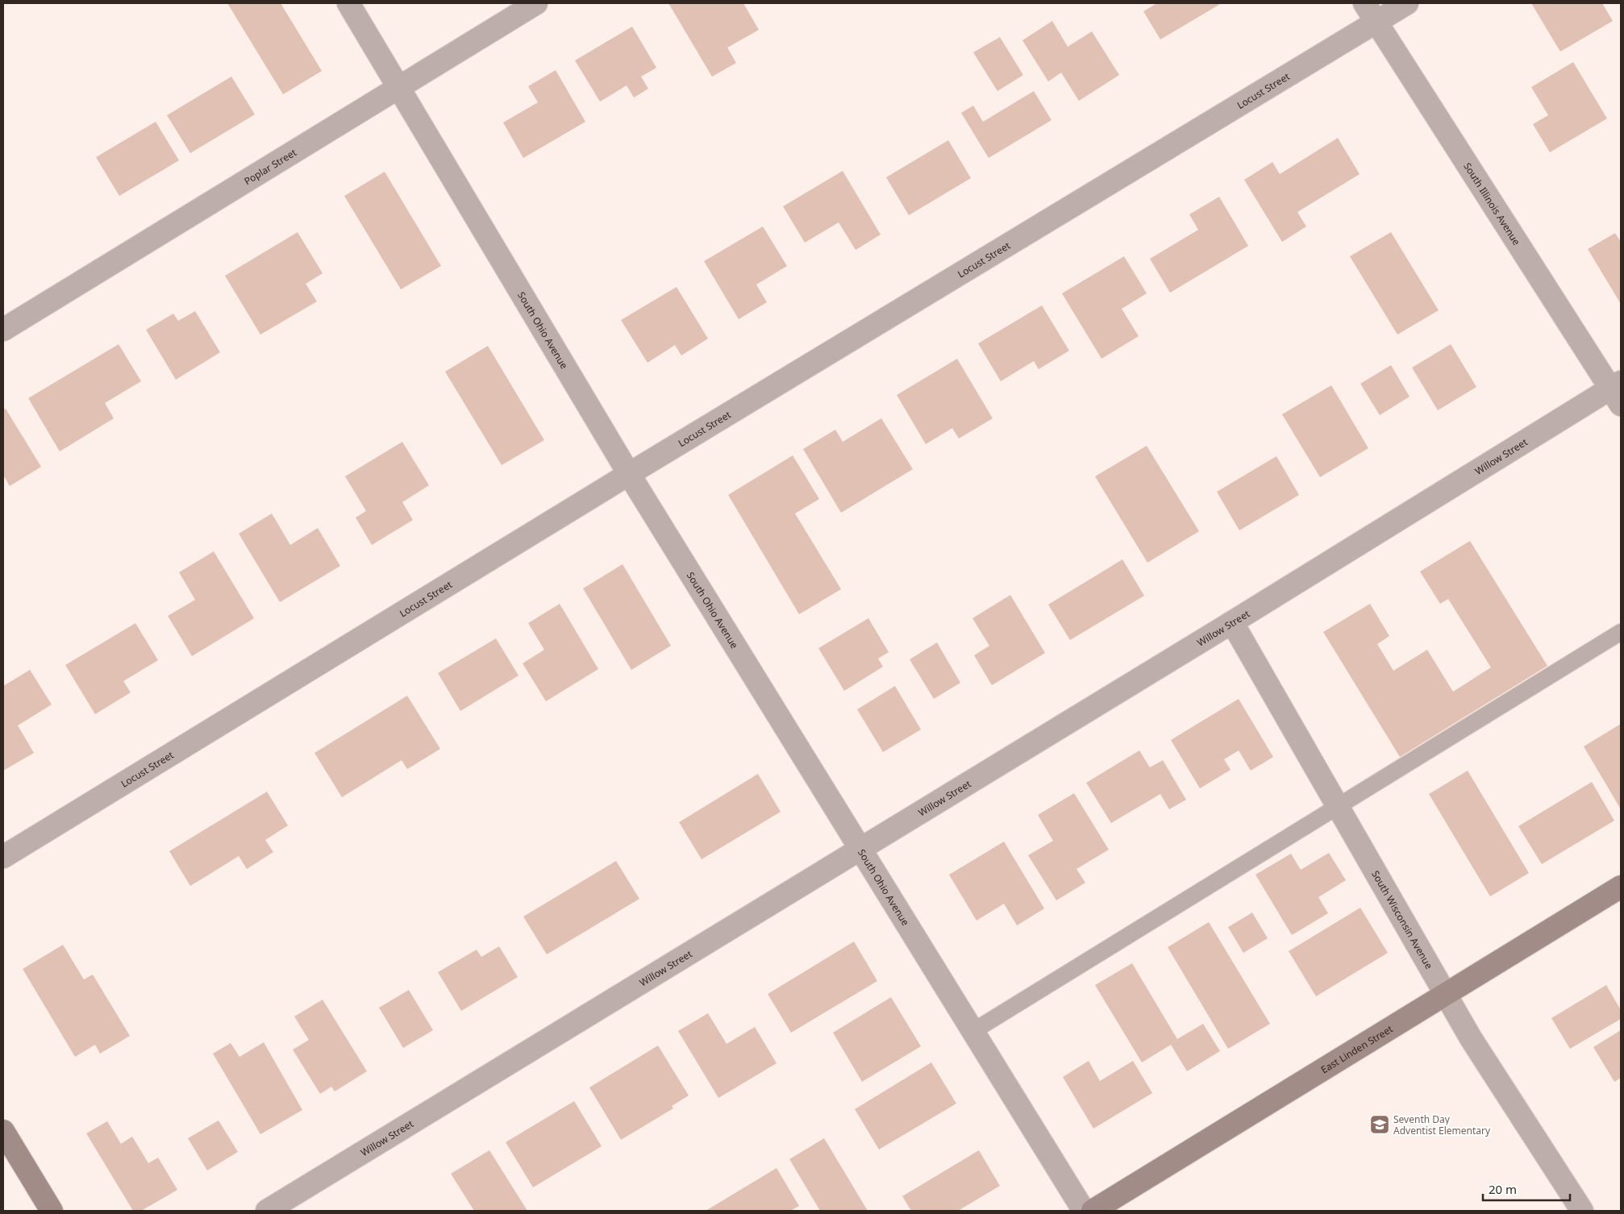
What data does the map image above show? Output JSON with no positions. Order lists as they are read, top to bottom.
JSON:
{
  "streets": {
    "main road": ["East Linden Street"],
    "street": [
      "Locust Street",
      "Poplar Street",
      "South Illinois Avenue",
      "South Ohio Avenue",
      "Willow Street",
      "South Wisconsin Avenue"
    ]
  },
  "crossings": [
    ["Locust Street", "South Illinois Avenue"],
    ["Locust Street", "South Ohio Avenue"],
    ["Poplar Street", "South Ohio Avenue"],
    ["South Illinois Avenue", "Willow Street"],
    ["South Ohio Avenue", "Willow Street"],
    ["Willow Street", "South Wisconsin Avenue"],
    ["South Wisconsin Avenue", "East Linden Street"]
  ],
  "places": {
    "school or university": ["Seventh Day Adventist Elementary"]
  },
  "scale_bar": "20 m"
}
